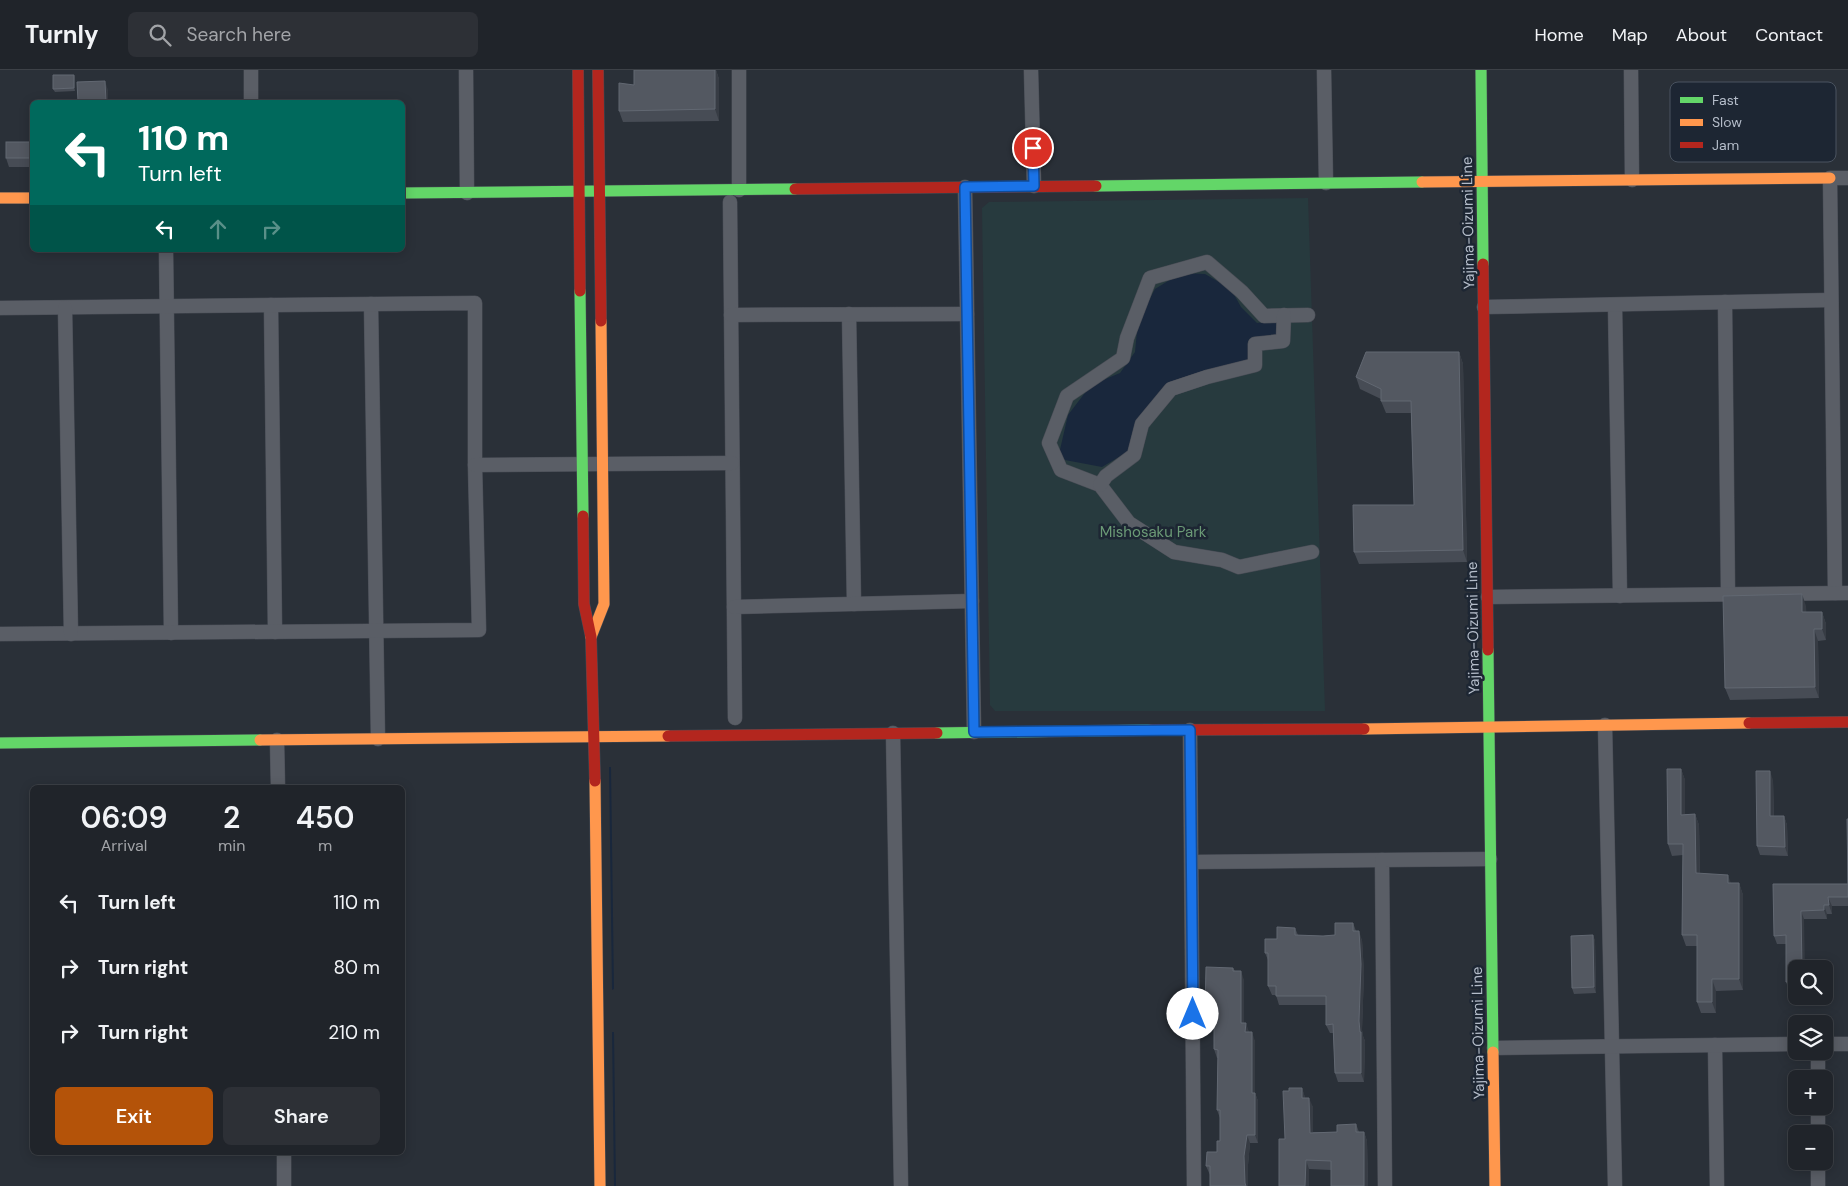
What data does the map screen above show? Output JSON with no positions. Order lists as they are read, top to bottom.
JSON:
{
  "streets": {
    "street": ["Yajima-Oizumi Line"]
  },
  "parks": ["Mishosaku Park"],
  "legend": ["Fast", "Slow", "Jam"],
  "page": {
    "header": "Turnly",
    "search": "Search here",
    "nav": [
      "Home",
      "Map",
      "About",
      "Contact"
    ],
    "turn": ["110 m", "Turn left"],
    "eta": [
      "06:09",
      "Arrival",
      "2",
      "min",
      "450",
      "m"
    ],
    "list": [
      {
        "name": "Turn left",
        "value": "110 m"
      },
      {
        "name": "Turn right",
        "value": "80 m"
      },
      {
        "name": "Turn right",
        "value": "210 m"
      }
    ],
    "map_buttons": ["+", "−"],
    "buttons": ["Exit", "Share"]
  }
}
